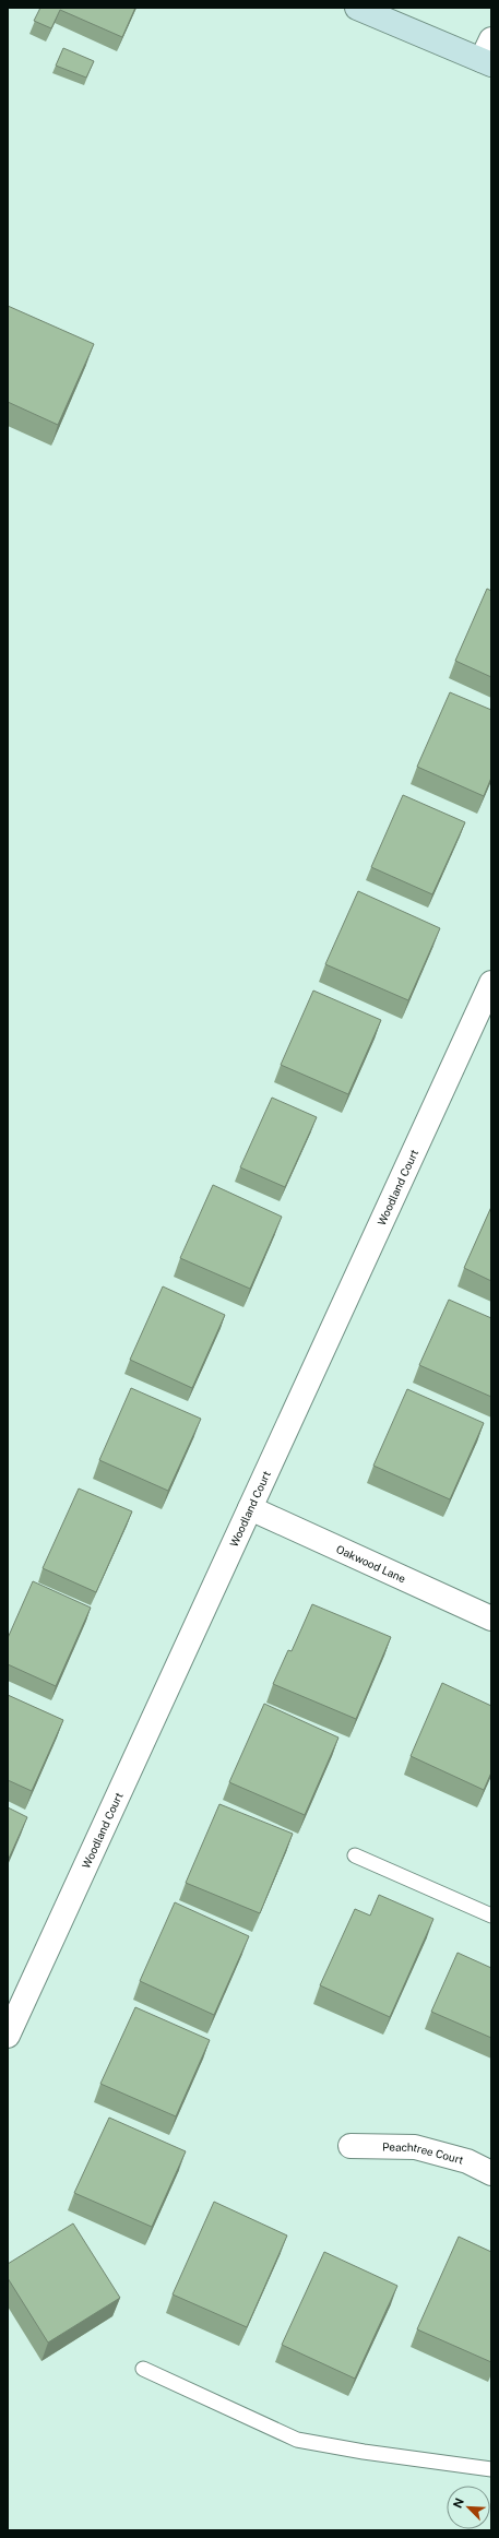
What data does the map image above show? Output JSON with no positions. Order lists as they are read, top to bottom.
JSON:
{
  "streets": {
    "street": ["Woodland Court", "Oakwood Lane", "Peachtree Court"]
  },
  "crossings": [
    ["Woodland Court", "Oakwood Lane"]
  ],
  "north": "top left"
}
